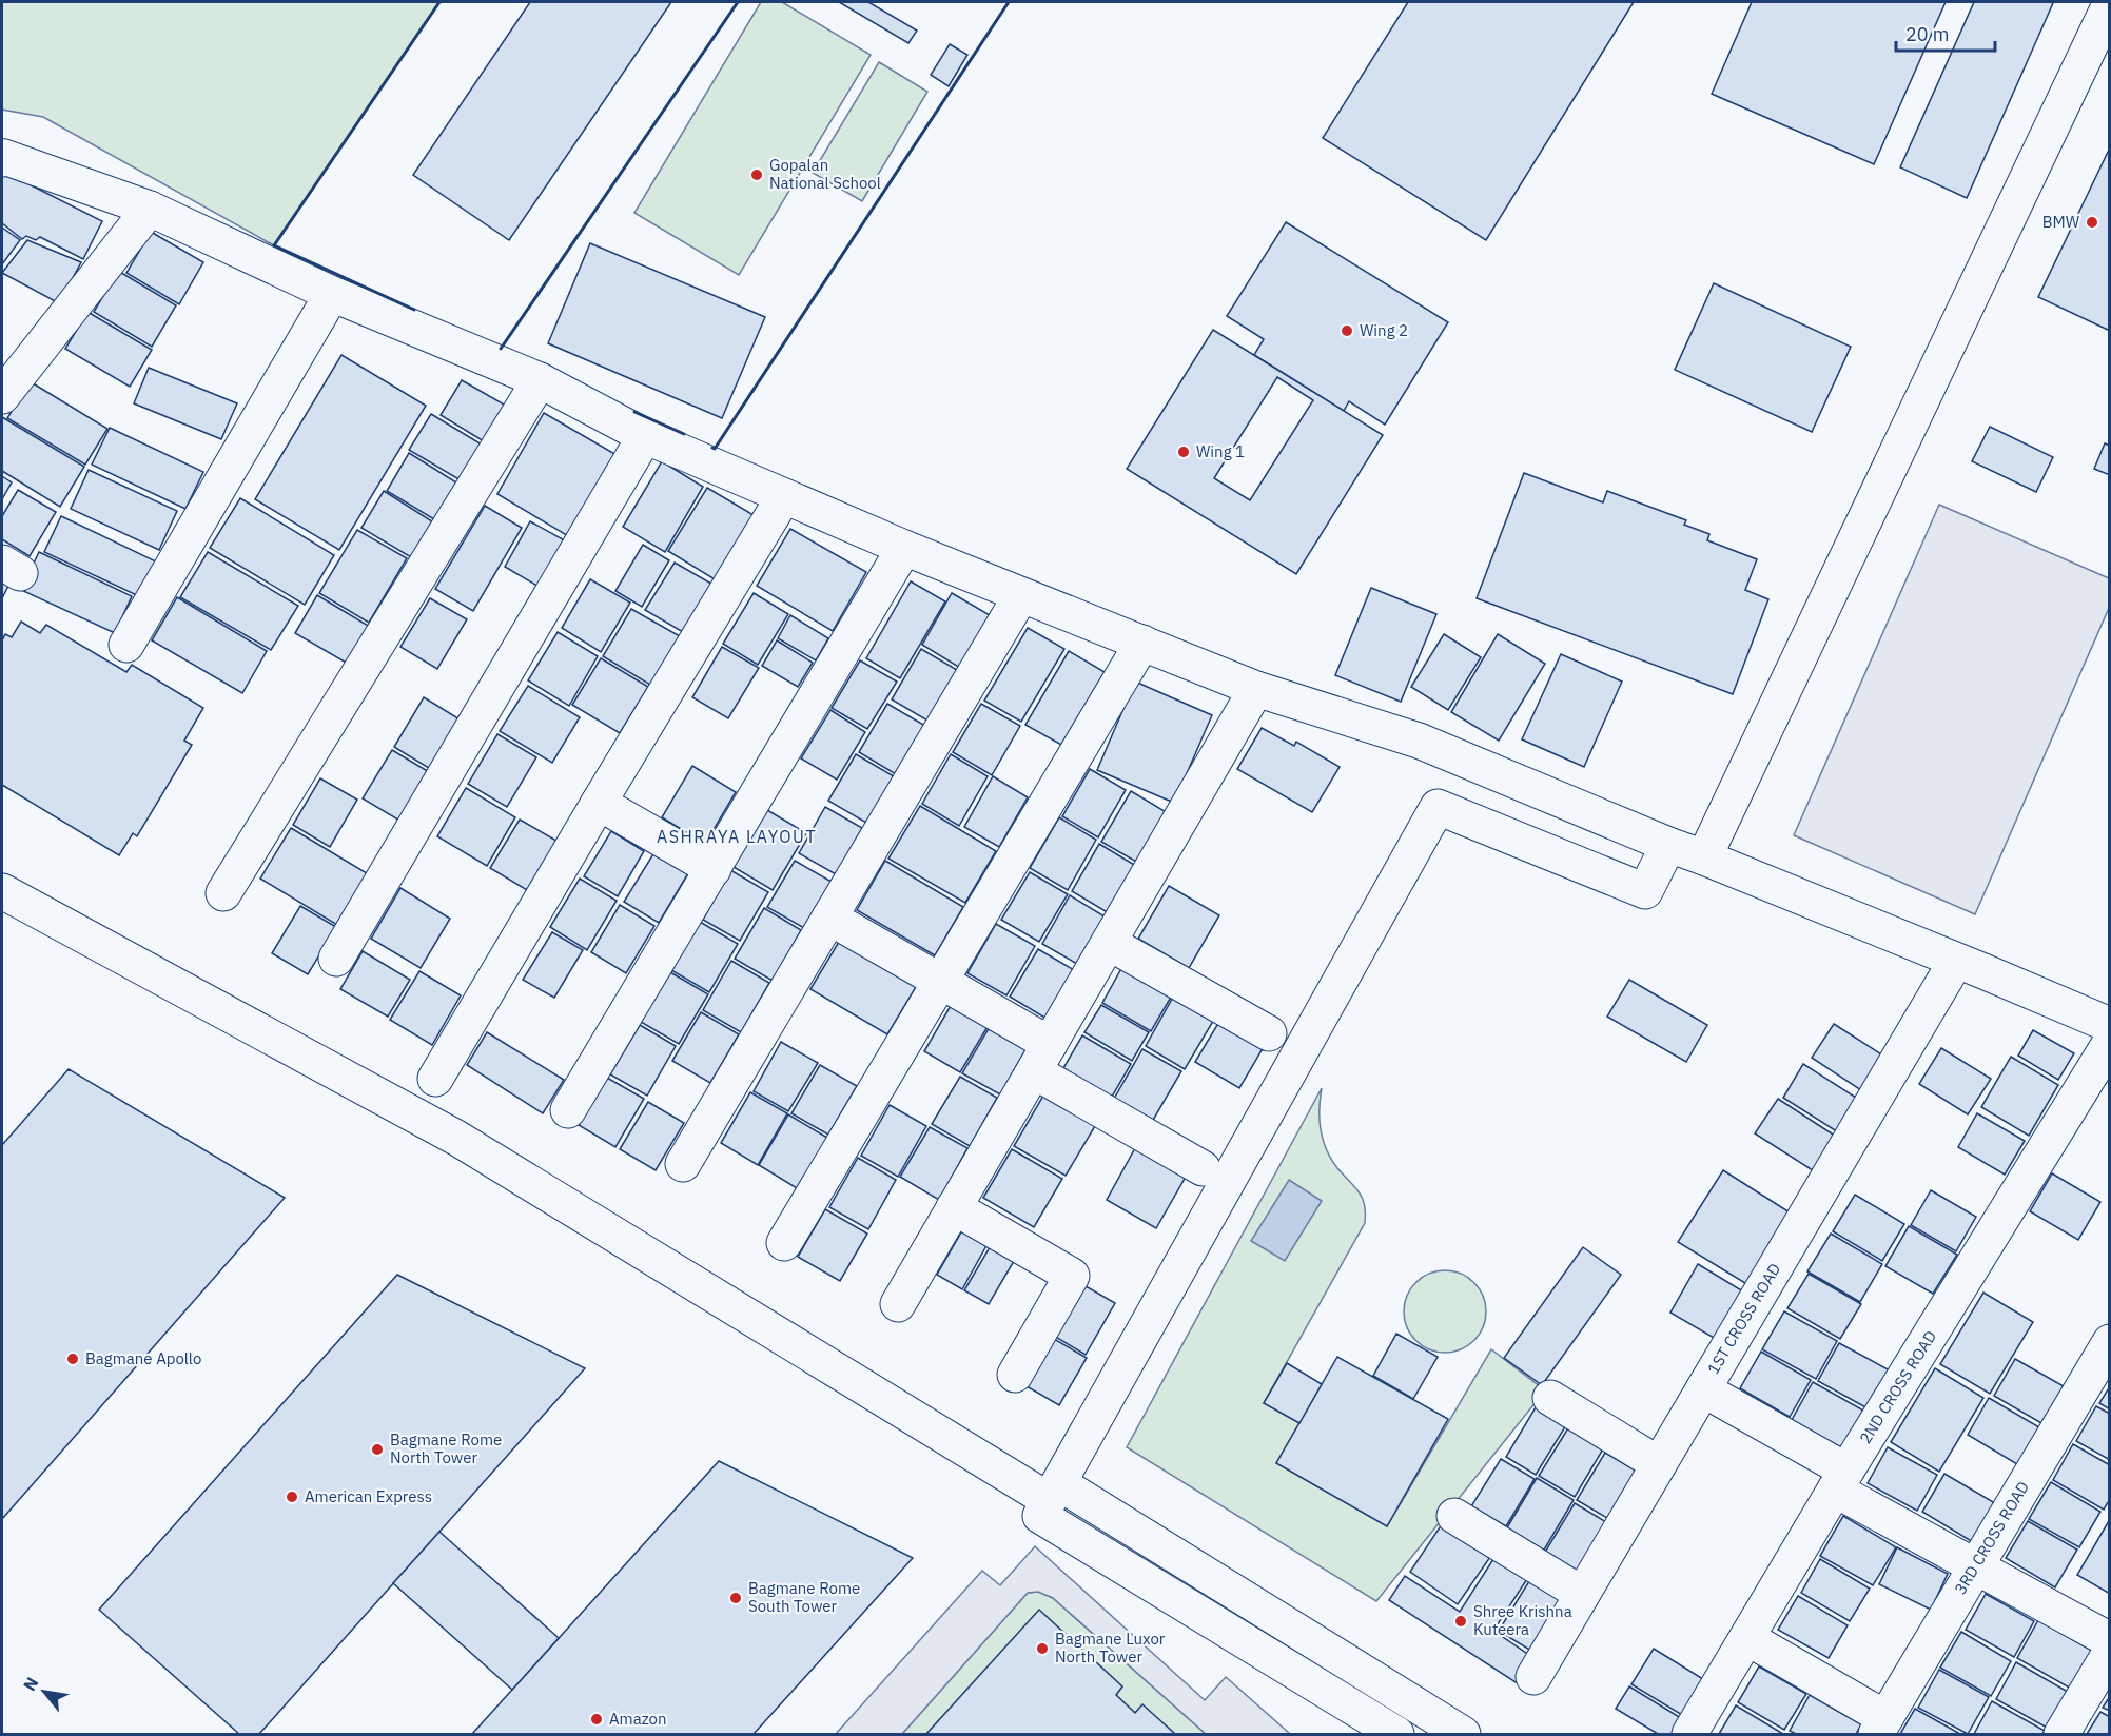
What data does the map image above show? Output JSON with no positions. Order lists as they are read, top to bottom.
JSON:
{
  "streets": {
    "street": ["1ST CROSS ROAD", "2ND CROSS ROAD", "3RD CROSS ROAD"]
  },
  "districts": ["ASHRAYA LAYOUT"],
  "places": [
    "Gopalan National School",
    "BMW",
    "Wing 2",
    "Wing 1",
    "Bagmane Apollo",
    "Bagmane Rome North Tower",
    "American Express",
    "Bagmane Rome South Tower",
    "Shree Krishna Kuteera",
    "Bagmane Luxor North Tower",
    "Amazon"
  ],
  "scale_bar": "20 m",
  "north": "top left"
}
